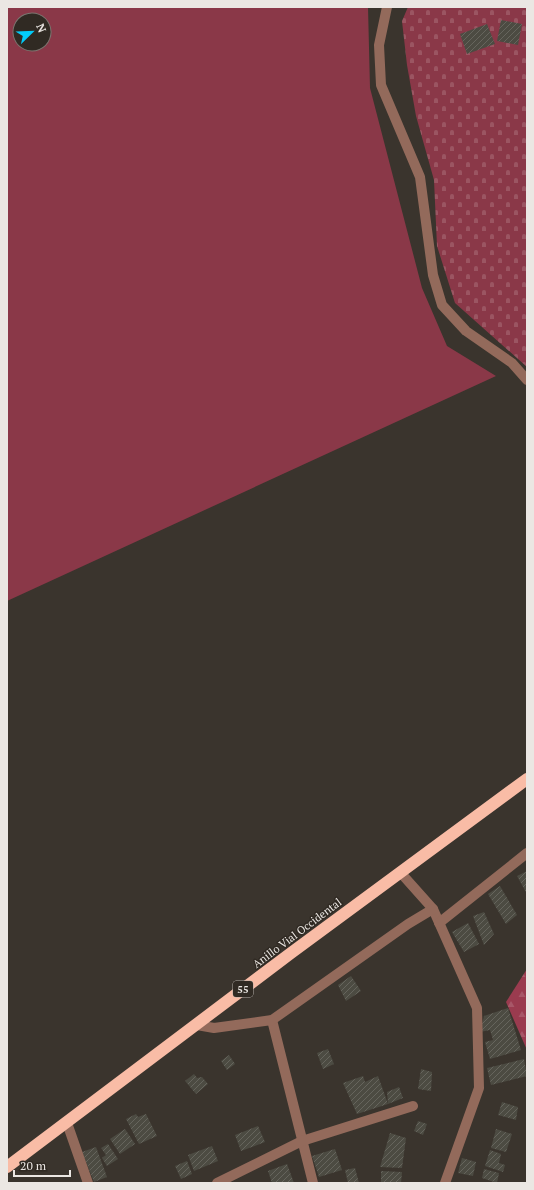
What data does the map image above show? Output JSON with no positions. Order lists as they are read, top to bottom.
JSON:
{
  "streets": {
    "highway": ["Anillo Vial Occidental", "55"]
  },
  "scale_bar": "20 m",
  "north": "top right"
}
